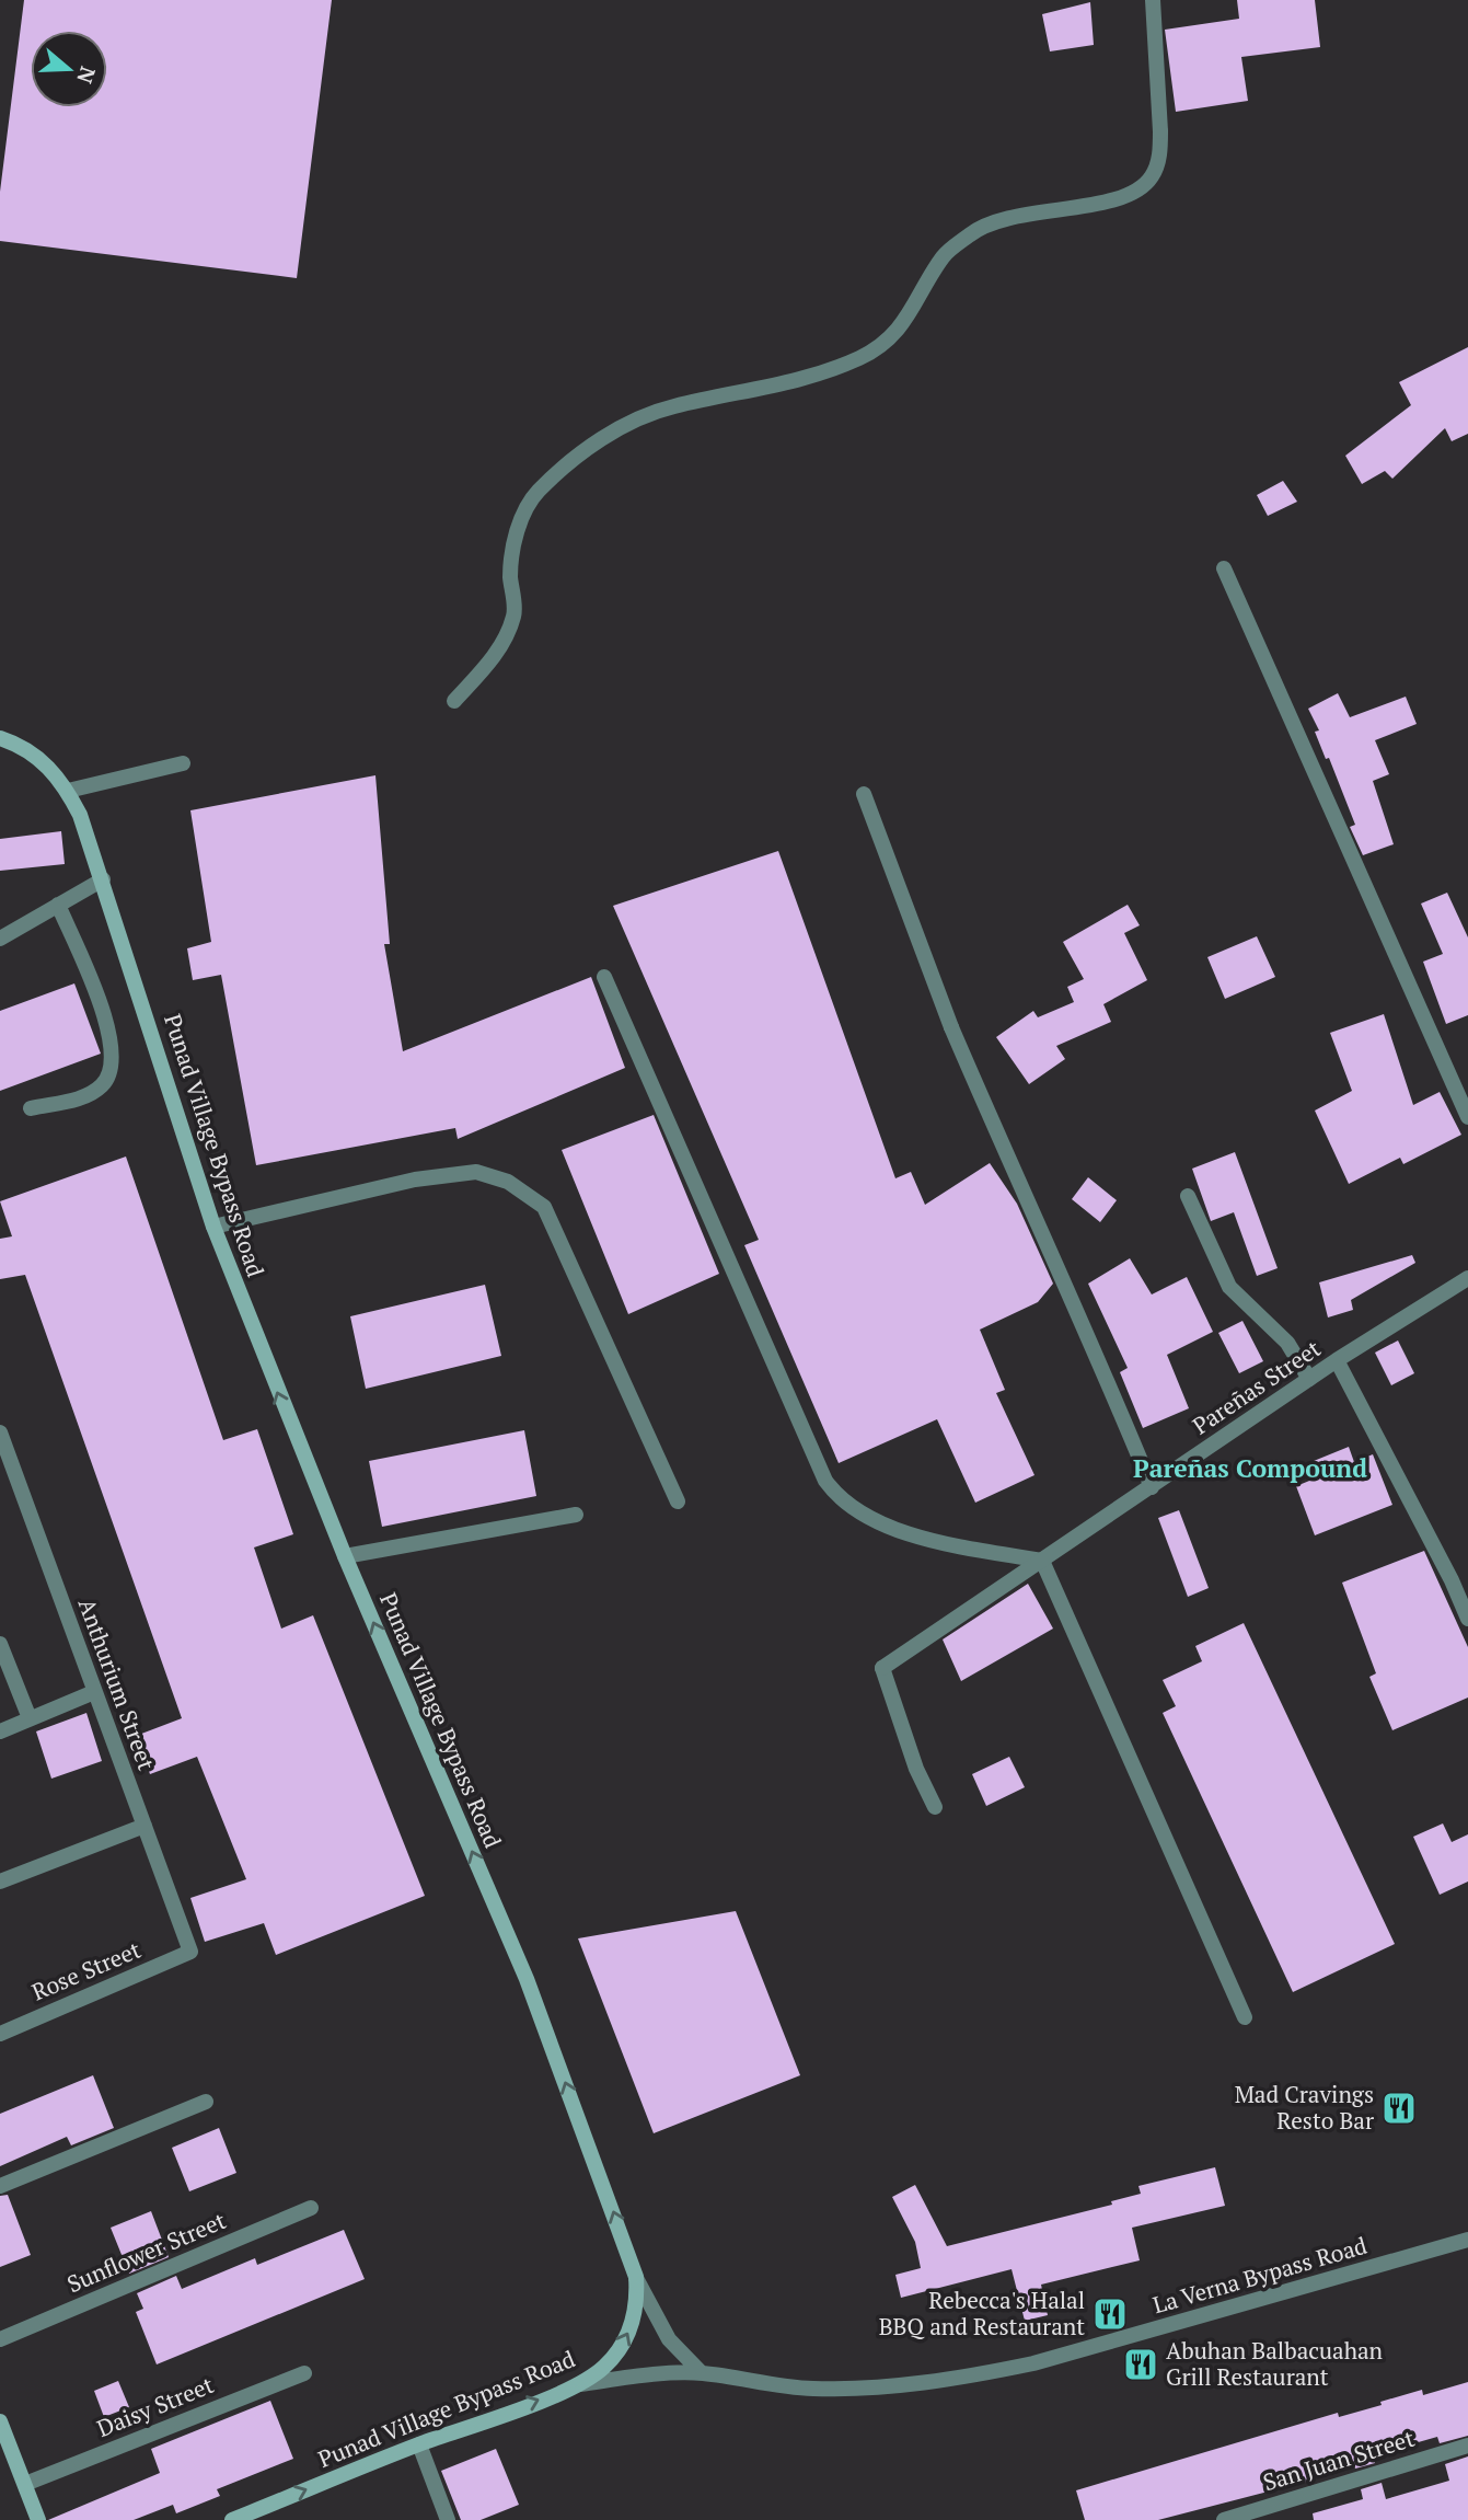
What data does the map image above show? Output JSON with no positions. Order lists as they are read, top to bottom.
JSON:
{
  "streets": {
    "main road": ["Punad Village Bypass Road"],
    "street": [
      "Pareñas Street",
      "Anthurium Street",
      "Rose Street",
      "Sunflower Street",
      "La Verna Bypass Road",
      "Daisy Street",
      "San Juan Street"
    ]
  },
  "crossings": [
    ["Punad Village Bypass Road", "La Verna Bypass Road"],
    ["Anthurium Street", "Rose Street"]
  ],
  "districts": ["Pareñas Compound"],
  "places": {
    "restaurant": ["Mad Cravings Resto Bar", "Rebecca's Halal BBQ and Restaurant", "Abuhan Balbacuahan Grill Restaurant"]
  },
  "north": "right"
}
